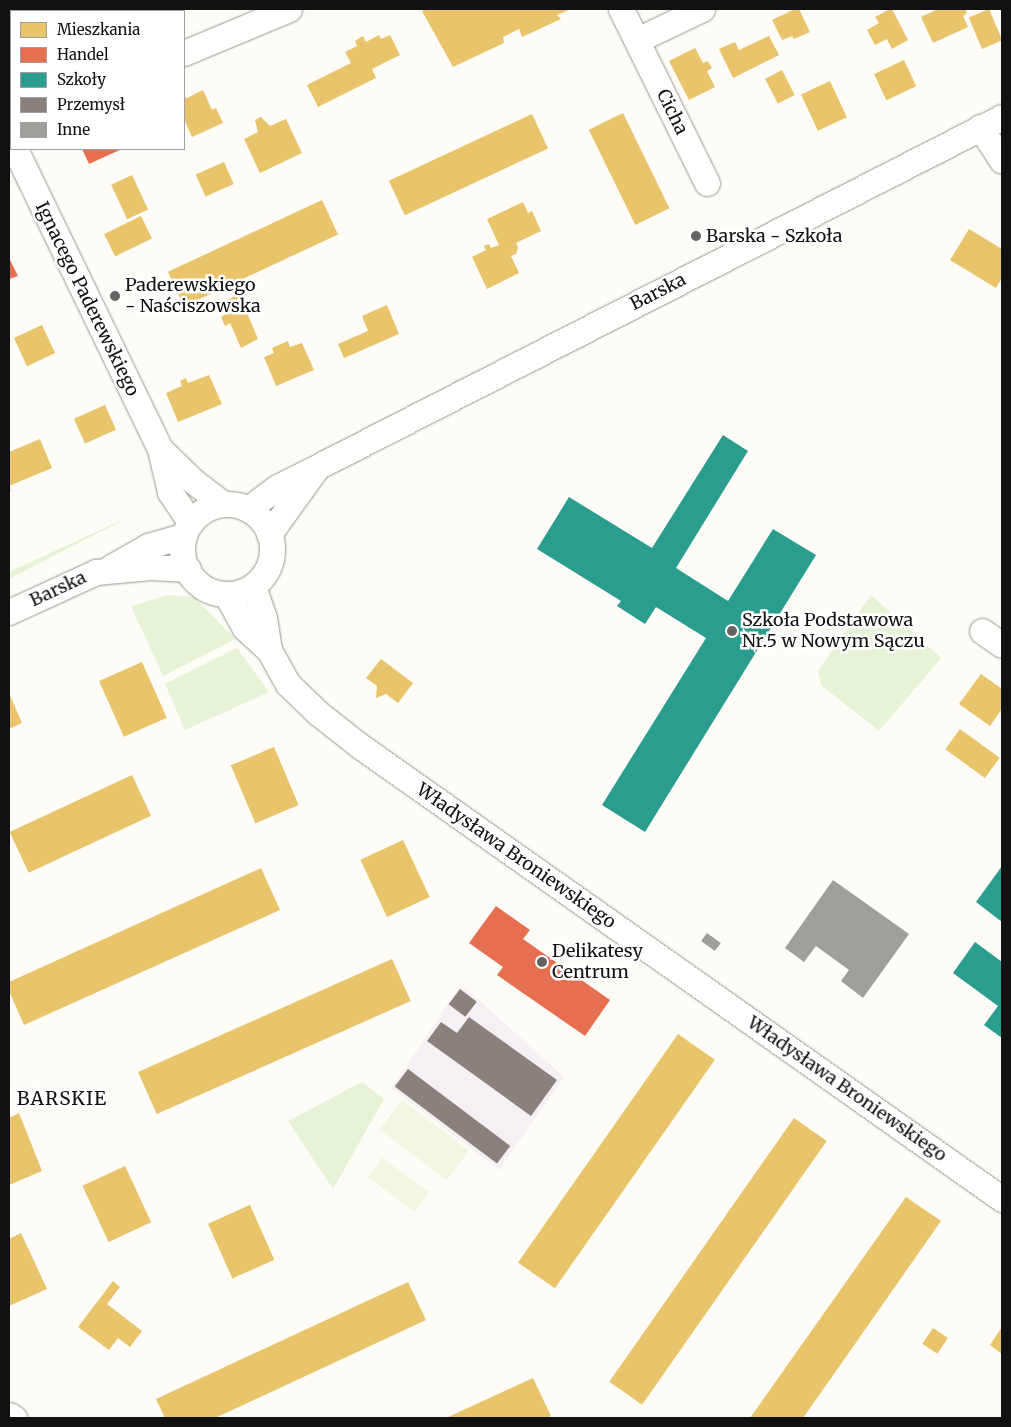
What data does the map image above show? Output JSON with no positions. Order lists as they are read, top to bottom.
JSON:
{
  "streets": {
    "street": [
      "Cicha",
      "Barska",
      "Ignacego Paderewskiego",
      "Władysława Broniewskiego"
    ]
  },
  "crossings": [
    ["Barska", "Ignacego Paderewskiego"],
    ["Barska", "Władysława Broniewskiego"],
    ["Ignacego Paderewskiego", "Władysława Broniewskiego"]
  ],
  "districts": ["BARSKIE"],
  "places": [
    "Barska - Szkoła",
    "Paderewskiego - Naściszowska",
    "Szkoła Podstawowa Nr.5 w Nowym Sączu",
    "Delikatesy Centrum"
  ],
  "legend": [
    "Mieszkania",
    "Handel",
    "Szkoły",
    "Przemysł",
    "Inne"
  ]
}
